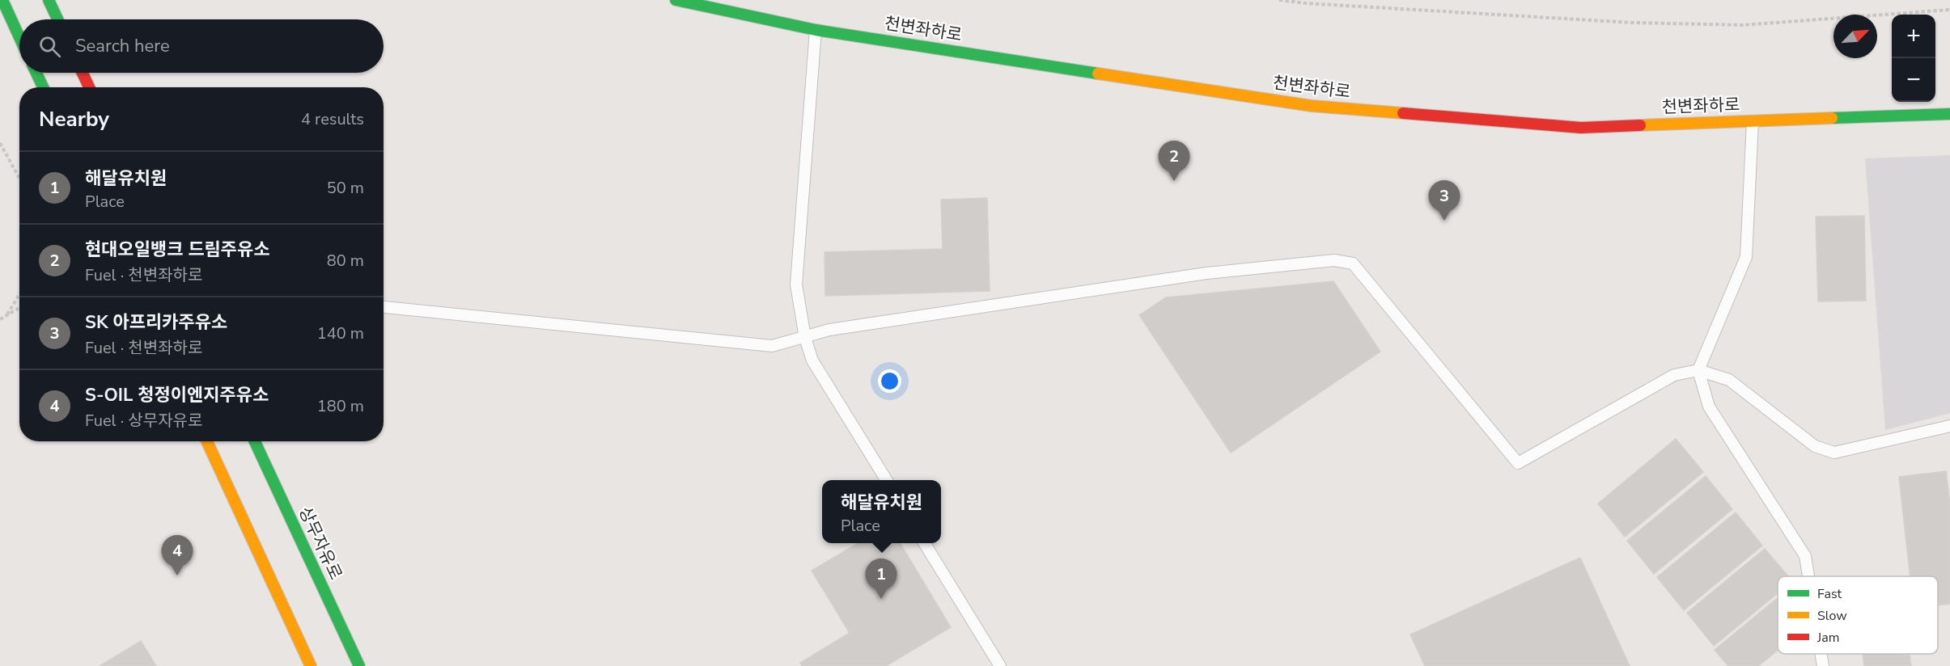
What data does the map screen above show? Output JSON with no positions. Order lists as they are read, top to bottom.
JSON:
{
  "streets": {
    "street": ["천변좌하로", "상무자유로"]
  },
  "legend": ["Fast", "Slow", "Jam"],
  "north": "top right",
  "page": {
    "map_buttons": ["+", "−"],
    "search": "Search here",
    "heading": ["Nearby", "4 results"],
    "pins": [
      "2",
      "3",
      "4",
      "1"
    ],
    "list": [
      {
        "mark": "1",
        "name": "해달유치원",
        "note": "Place",
        "value": "50 m"
      },
      {
        "mark": "2",
        "name": "현대오일뱅크 드림주유소",
        "note": "Fuel · 천변좌하로",
        "value": "80 m"
      },
      {
        "mark": "3",
        "name": "SK 아프리카주유소",
        "note": "Fuel · 천변좌하로",
        "value": "140 m"
      },
      {
        "mark": "4",
        "name": "S-OIL 청정이엔지주유소",
        "note": "Fuel · 상무자유로",
        "value": "180 m"
      }
    ],
    "popup": ["해달유치원", "Place"]
  }
}
